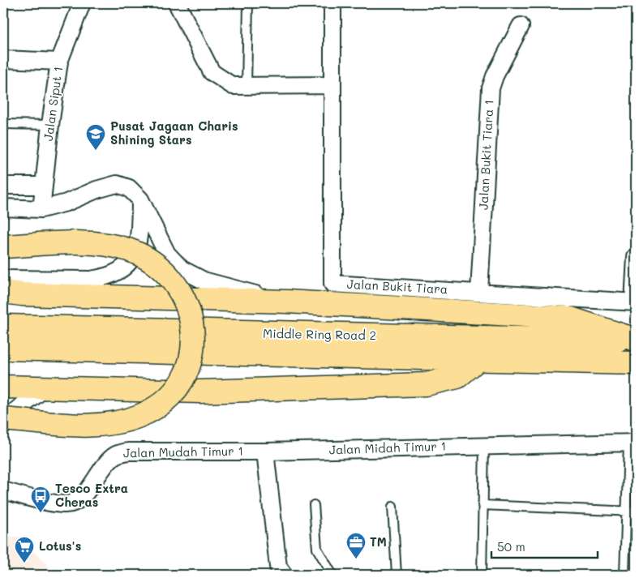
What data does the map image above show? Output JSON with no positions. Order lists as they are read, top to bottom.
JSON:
{
  "streets": {
    "highway": ["Middle Ring Road 2"],
    "street": [
      "Jalan Siput 1",
      "Jalan Bukit Tiara 1",
      "Jalan Bukit Tiara",
      "Jalan Midah Timur 1",
      "Jalan Mudah Timur 1"
    ]
  },
  "crossings": [
    ["Jalan Bukit Tiara 1", "Jalan Bukit Tiara"],
    ["Jalan Midah Timur 1", "Jalan Mudah Timur 1"]
  ],
  "places": {
    "school or university": ["Pusat Jagaan Charis Shining Stars"],
    "bus stop": ["Tesco Extra Cheras"],
    "office": ["TM"],
    "supermarket": ["Lotus's"]
  },
  "scale_bar": "50 m"
}
